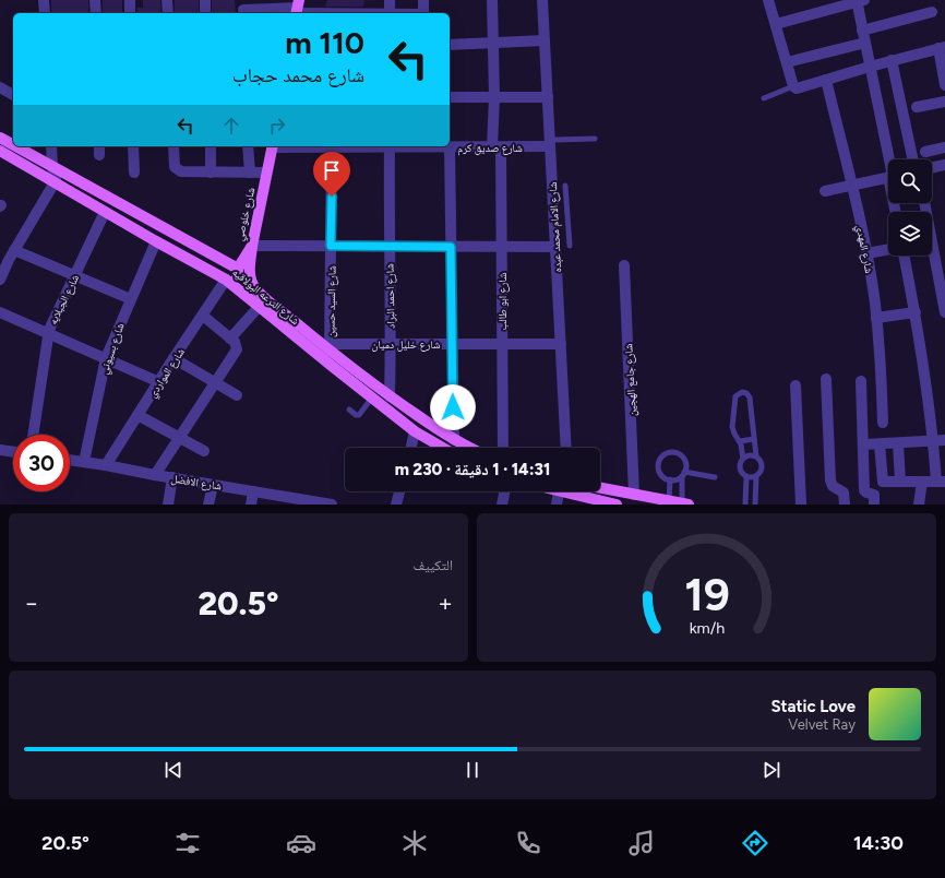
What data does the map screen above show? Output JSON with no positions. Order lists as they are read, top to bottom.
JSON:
{
  "streets": {
    "main road": ["شارع خلوصي", "شارع الترعه البولاقيه"],
    "street": [
      "شارع صديق كرم",
      "شارع الامام محمد عبده",
      "شارع المهدي",
      "شارع احمد البراد",
      "شارع الجبلايه",
      "شارع السيد حسين",
      "شارع ابو طالب",
      "شارع خليل دميان",
      "شارع بسيوني",
      "شارع المواردي",
      "شارع جامع الهجين",
      "شارع الافضل"
    ]
  },
  "crossings": [
    ["شارع صديق كرم", "شارع خلوصي"],
    ["شارع صديق كرم", "شارع الامام محمد عبده"],
    ["شارع صديق كرم", "شارع السيد حسين"],
    ["شارع صديق كرم", "شارع ابو طالب"],
    ["شارع خلوصي", "شارع الترعه البولاقيه"],
    ["شارع خلوصي", "شارع المواردي"],
    ["شارع الامام محمد عبده", "شارع خليل دميان"],
    ["شارع الترعه البولاقيه", "شارع احمد البراد"],
    ["شارع الترعه البولاقيه", "شارع الجبلايه"],
    ["شارع الترعه البولاقيه", "شارع السيد حسين"],
    ["شارع الترعه البولاقيه", "شارع خليل دميان"],
    ["شارع الترعه البولاقيه", "شارع بسيوني"],
    ["شارع الترعه البولاقيه", "شارع المواردي"],
    ["شارع احمد البراد", "شارع خليل دميان"],
    ["شارع السيد حسين", "شارع خليل دميان"],
    ["شارع ابو طالب", "شارع خليل دميان"],
    ["شارع بسيوني", "شارع الافضل"],
    ["شارع المواردي", "شارع الافضل"]
  ],
  "page": {
    "turn": ["110 m", "شارع محمد حجاب"],
    "limit": "30",
    "trip": "14:31 · 1 دقيقة · 230 m",
    "tile": "التكييف",
    "heat": ["−", "20.5°", "+"],
    "song": ["Static Love", "Velvet Ray"],
    "tabs": ["14:30", "20.5°"],
    "gauge": ["19", "km/h"]
  }
}
